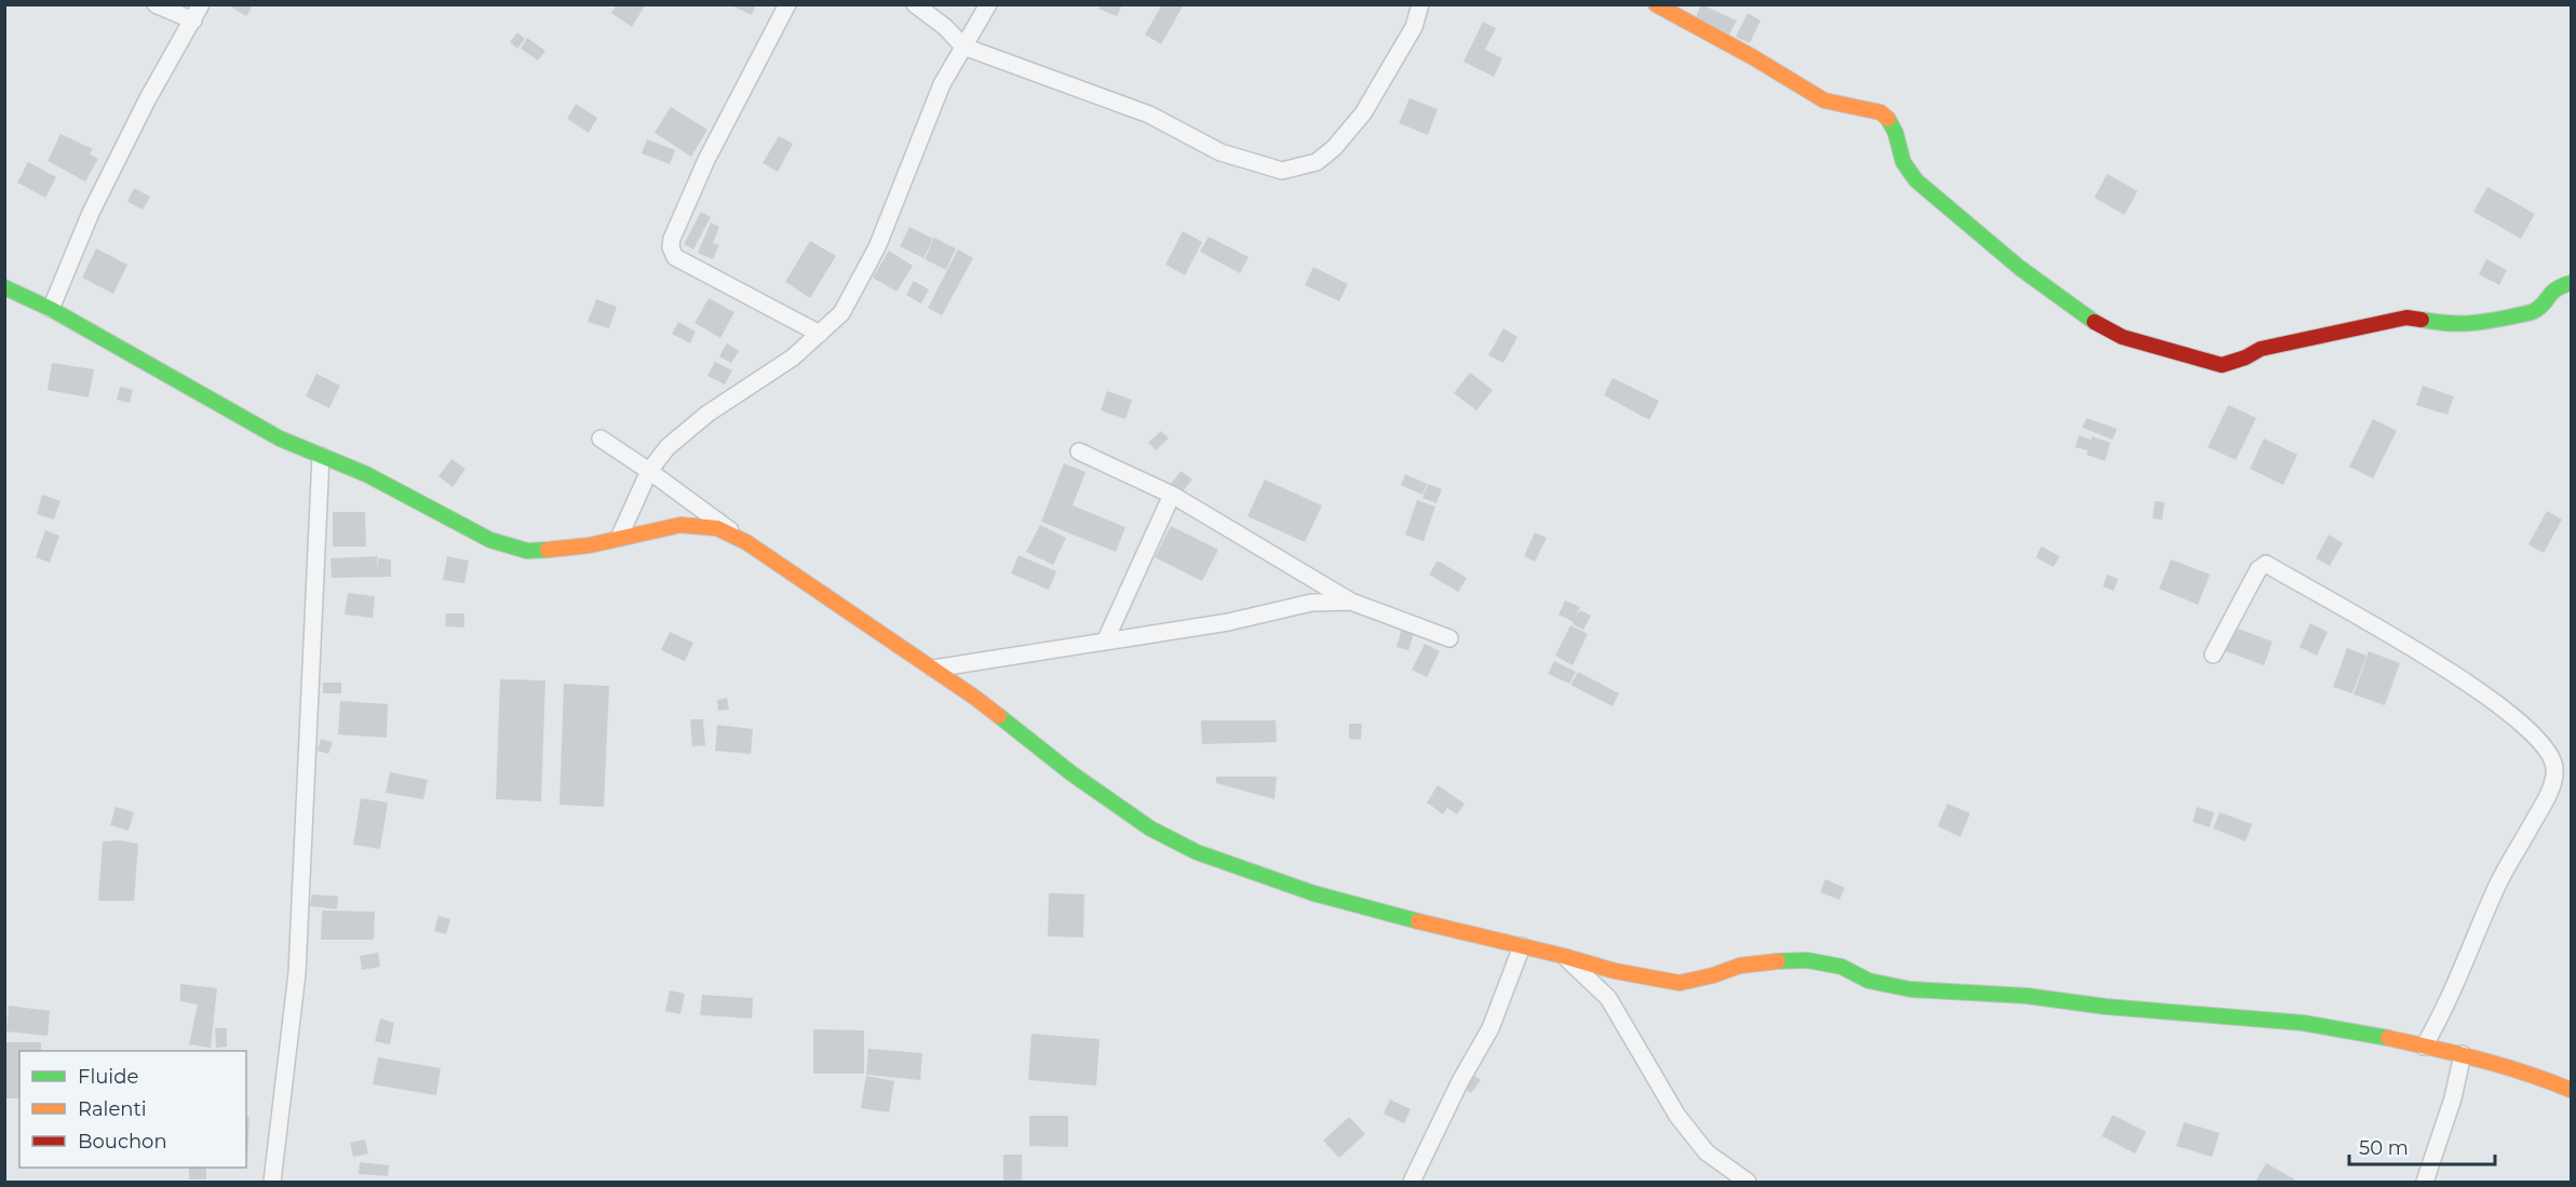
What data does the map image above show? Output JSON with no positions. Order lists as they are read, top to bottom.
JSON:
{
  "legend": ["Fluide", "Ralenti", "Bouchon"],
  "scale_bar": "50 m"
}
